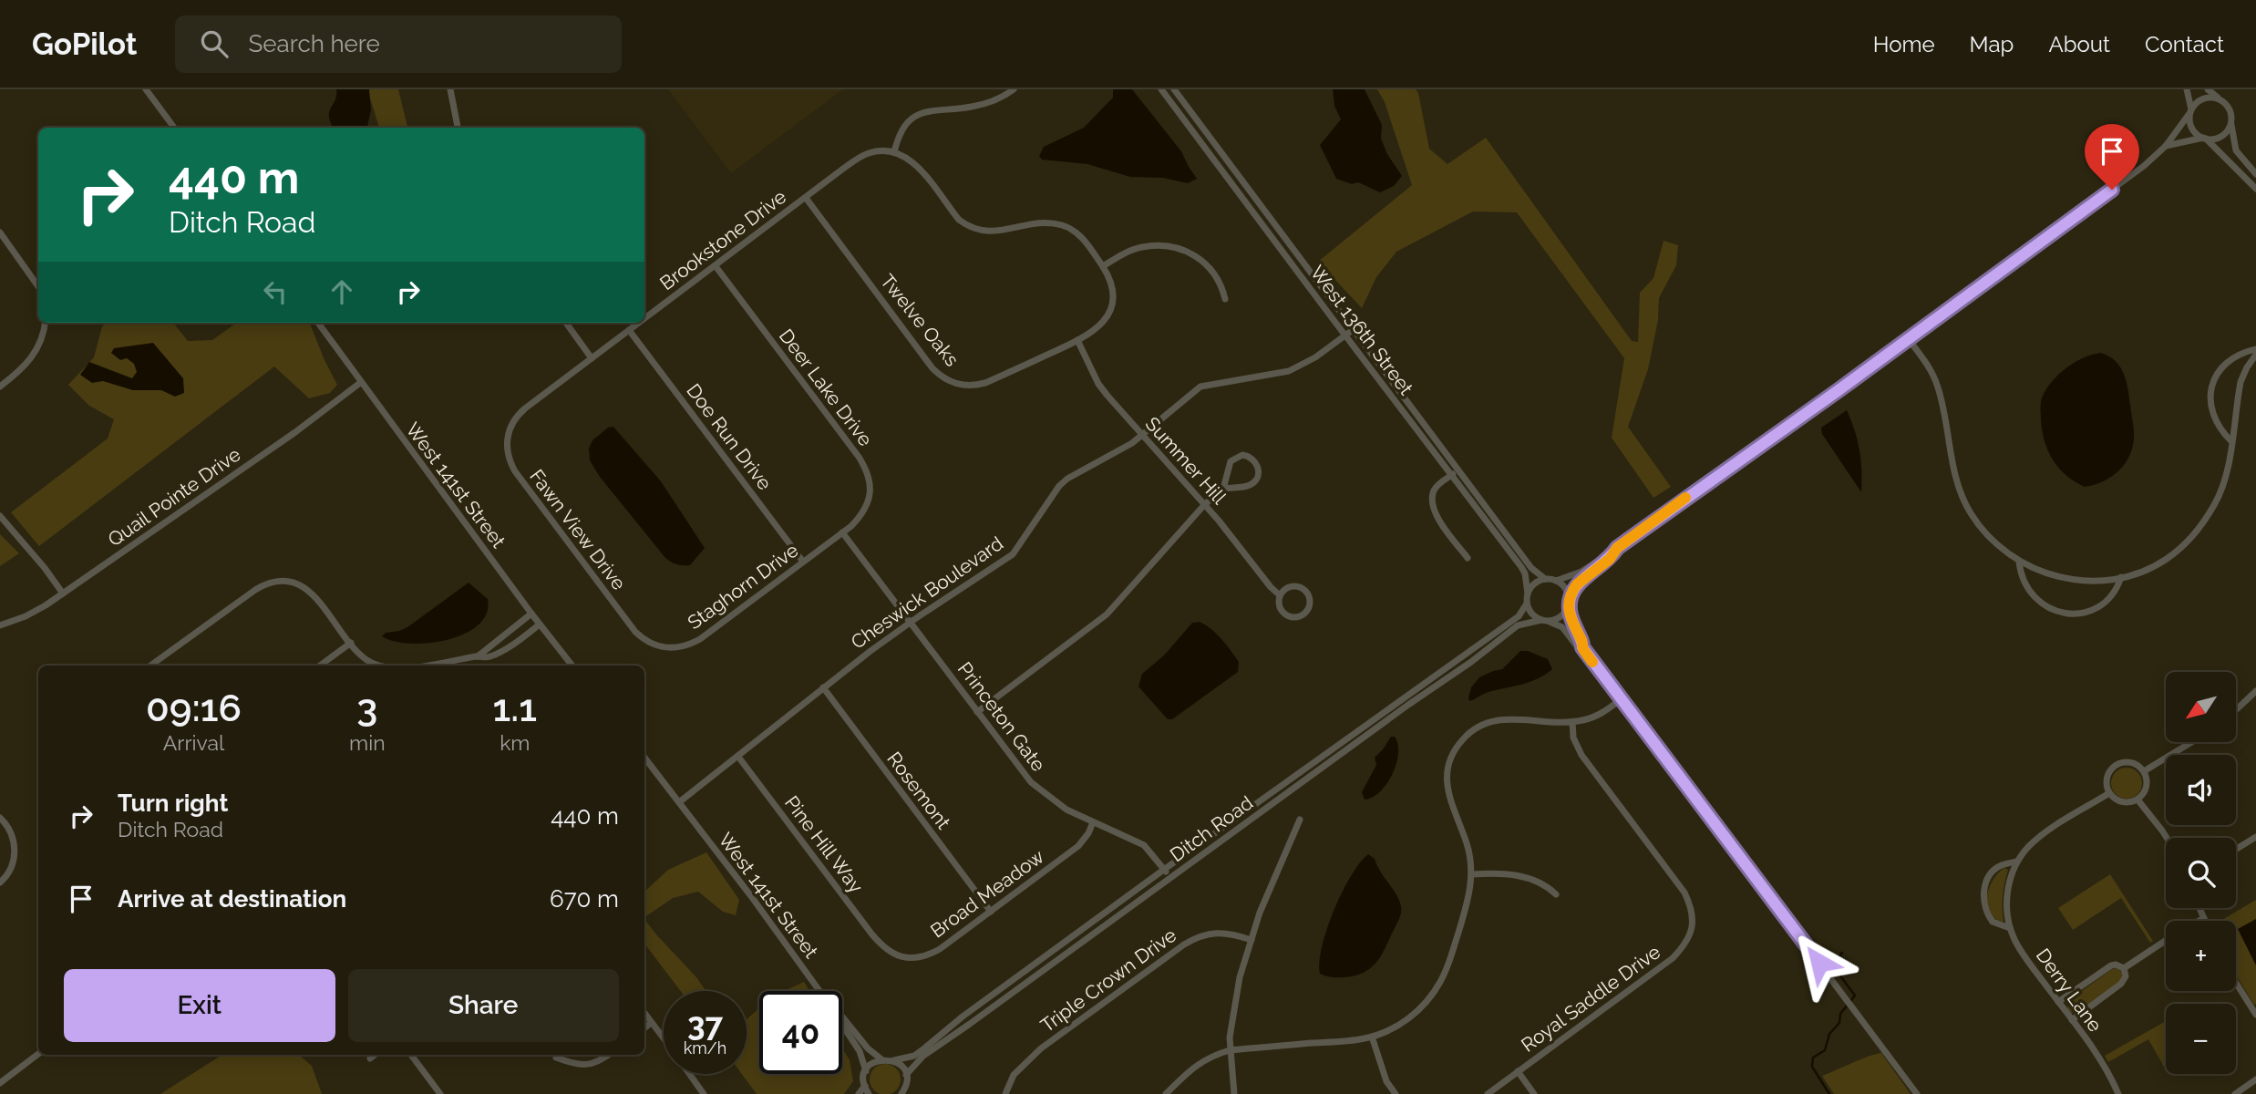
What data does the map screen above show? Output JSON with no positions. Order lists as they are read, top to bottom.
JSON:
{
  "streets": {
    "street": [
      "Brookstone Drive",
      "Twelve Oaks",
      "West 136th Street",
      "Deer Lake Drive",
      "Doe Run Drive",
      "Summer Hill",
      "West 141st Street",
      "Quail Pointe Drive",
      "Fawn View Drive",
      "Staghorn Drive",
      "Cheswick Boulevard",
      "Princeton Gate",
      "Rosemont",
      "Ditch Road",
      "Pine Hill Way",
      "Broad Meadow",
      "Triple Crown Drive",
      "Derry Lane",
      "Royal Saddle Drive"
    ]
  },
  "crossings": [
    ["Brookstone Drive", "Twelve Oaks"],
    ["Brookstone Drive", "Deer Lake Drive"],
    ["Brookstone Drive", "Doe Run Drive"],
    ["Brookstone Drive", "Fawn View Drive"],
    ["Twelve Oaks", "Summer Hill"],
    ["West 136th Street", "Cheswick Boulevard"],
    ["West 136th Street", "Ditch Road"],
    ["Deer Lake Drive", "Staghorn Drive"],
    ["Deer Lake Drive", "Princeton Gate"],
    ["Doe Run Drive", "Staghorn Drive"],
    ["Summer Hill", "Cheswick Boulevard"],
    ["West 141st Street", "Quail Pointe Drive"],
    ["West 141st Street", "Cheswick Boulevard"],
    ["Fawn View Drive", "Staghorn Drive"],
    ["Staghorn Drive", "Princeton Gate"],
    ["Cheswick Boulevard", "Princeton Gate"],
    ["Cheswick Boulevard", "Rosemont"],
    ["Cheswick Boulevard", "Pine Hill Way"],
    ["Princeton Gate", "Ditch Road"],
    ["Princeton Gate", "Broad Meadow"],
    ["Rosemont", "Broad Meadow"],
    ["Pine Hill Way", "Broad Meadow"]
  ],
  "north": "bottom left",
  "page": {
    "header": "GoPilot",
    "search": "Search here",
    "nav": [
      "Home",
      "Map",
      "About",
      "Contact"
    ],
    "turn": ["440 m", "Ditch Road"],
    "eta": [
      "09:16",
      "Arrival",
      "3",
      "min",
      "1.1",
      "km"
    ],
    "map_buttons": ["+", "−"],
    "list": [
      {
        "name": "Turn right",
        "note": "Ditch Road",
        "value": "440 m"
      },
      {
        "name": "Arrive at destination",
        "value": "670 m"
      }
    ],
    "buttons": ["Exit", "Share"],
    "speed": "37 km/h",
    "limit": "40"
  }
}
